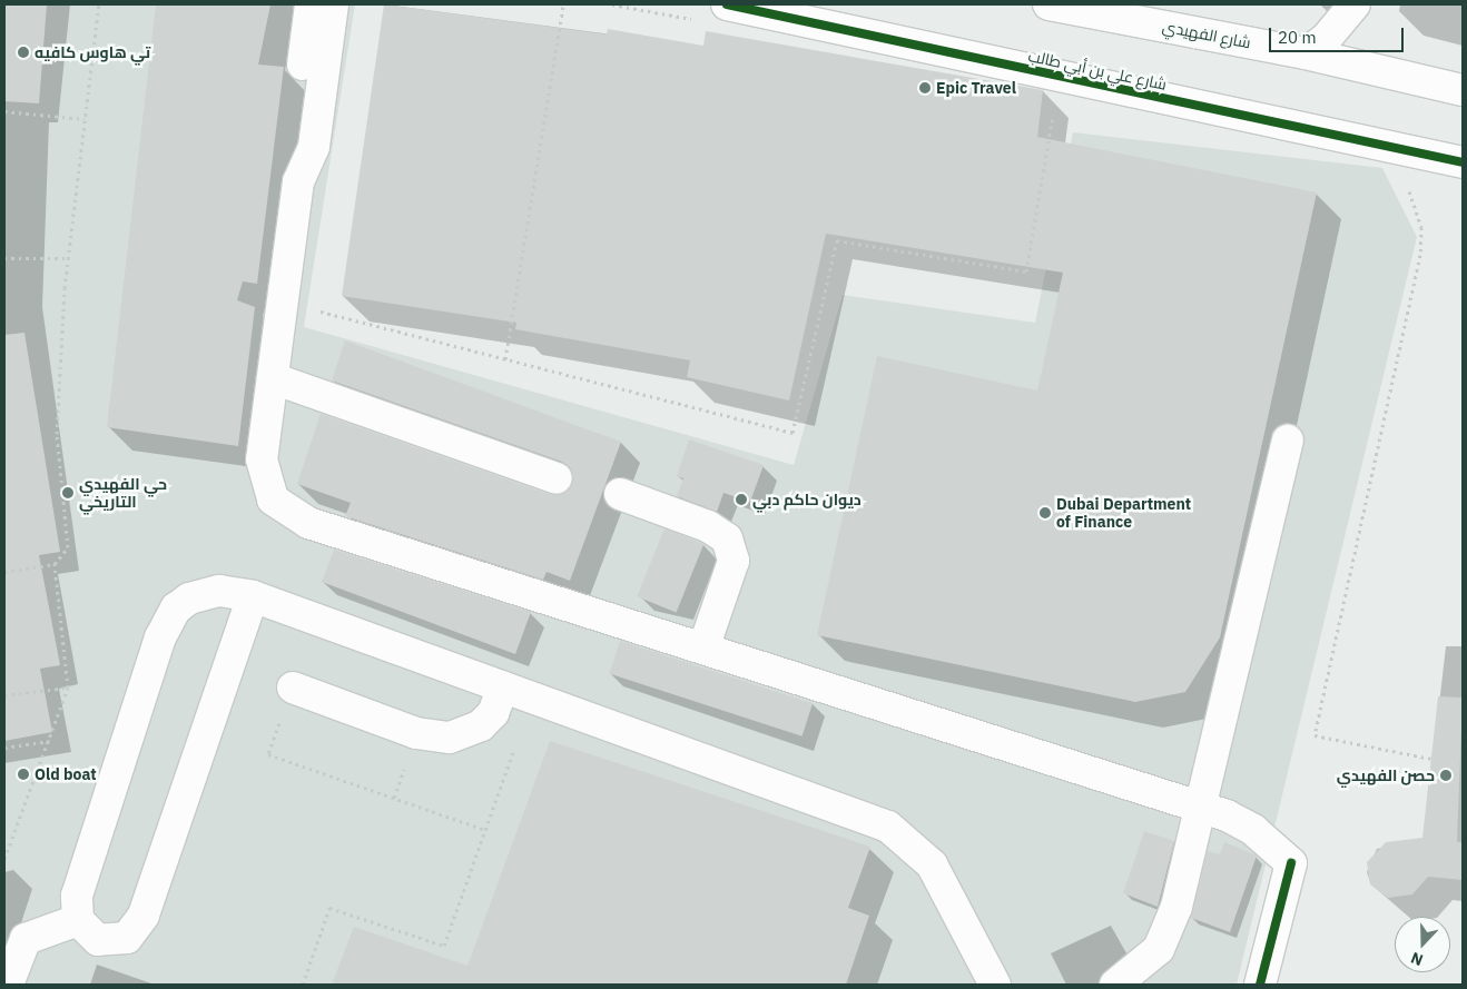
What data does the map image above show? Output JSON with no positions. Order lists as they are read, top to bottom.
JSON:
{
  "streets": {
    "street": ["شارع الفهيدي", "شارع علي بن أبي طالب"]
  },
  "places": [
    "تي هاوس كافيه",
    "Epic Travel",
    "حي الفهيدي التاريخي",
    "ديوان حاكم دبي",
    "Dubai Department of Finance",
    "Old boat",
    "حصن الفهيدي"
  ],
  "scale_bar": "20 m",
  "north": "bottom"
}
